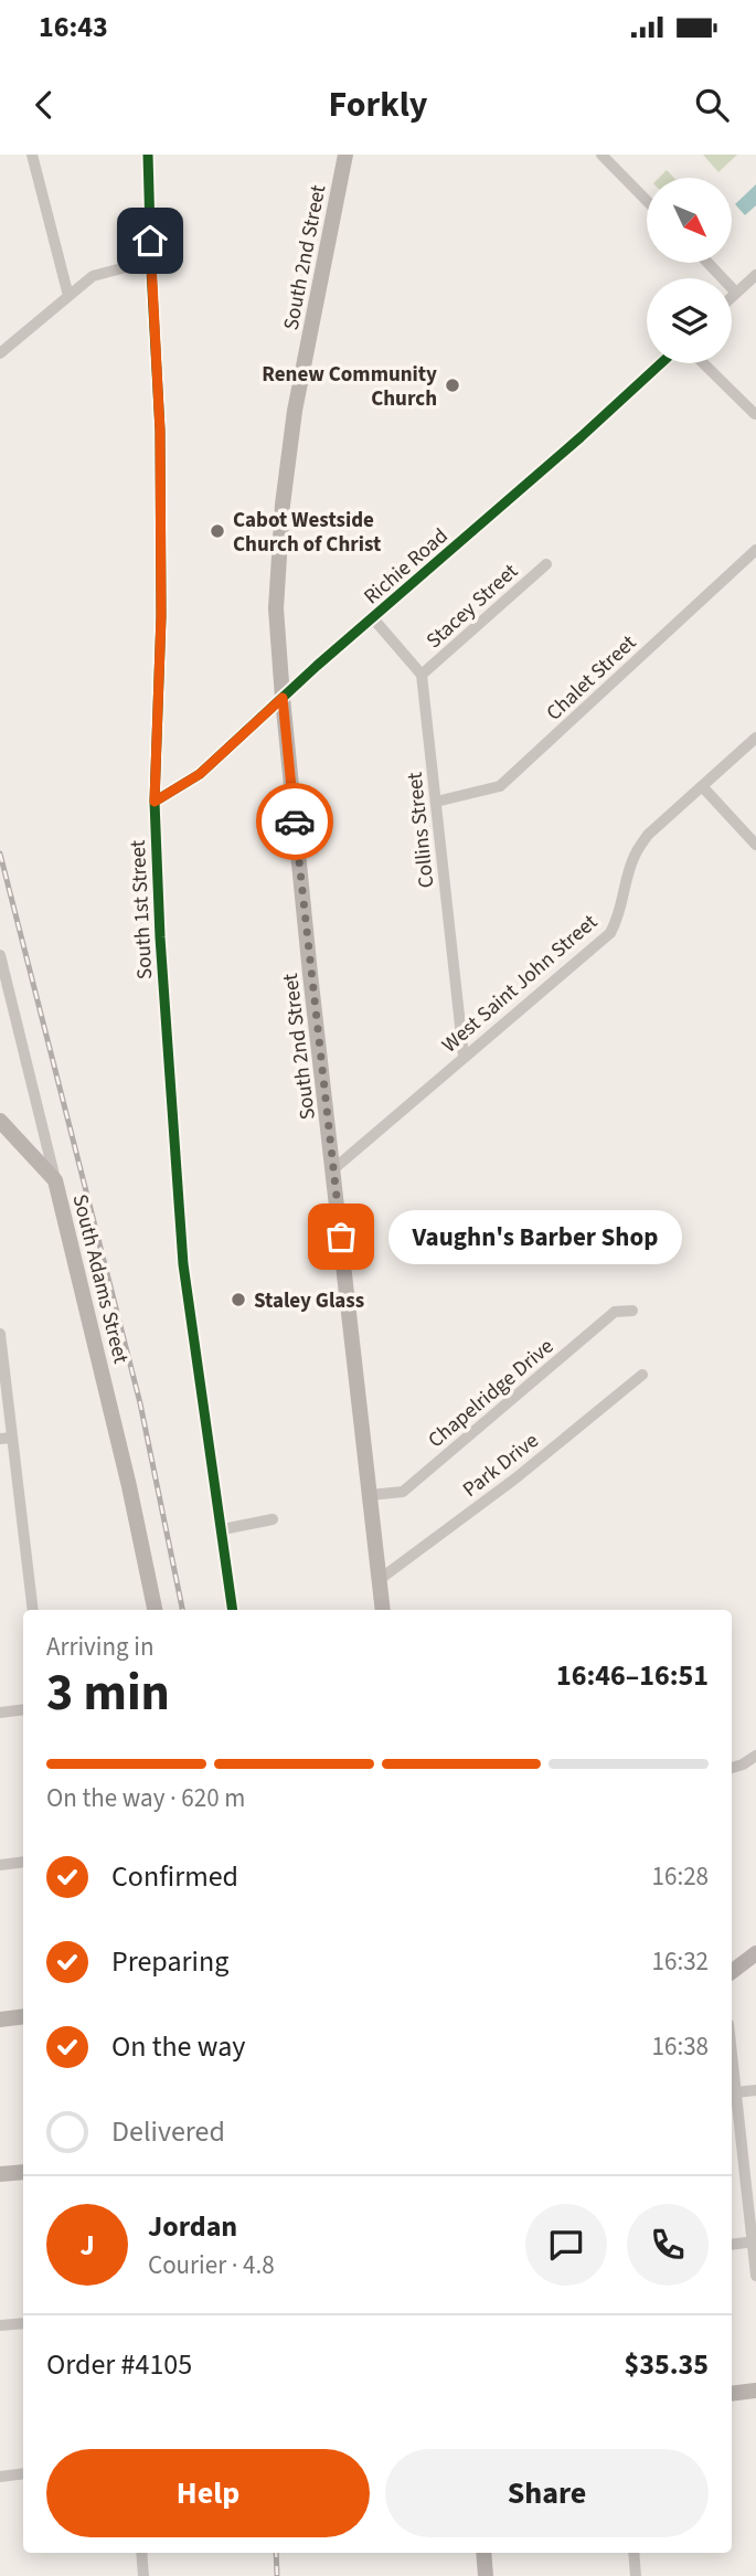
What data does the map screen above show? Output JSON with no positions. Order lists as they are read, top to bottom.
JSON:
{
  "streets": {
    "main road": ["South 2nd Street", "South Adams Street"],
    "street": [
      "Richie Road",
      "Stacey Street",
      "Chalet Street",
      "Collins Street",
      "South 1st Street",
      "West Saint John Street",
      "Chapelridge Drive",
      "Park Drive"
    ]
  },
  "crossings": [
    ["South 2nd Street", "Richie Road"],
    ["South 2nd Street", "West Saint John Street"],
    ["South 2nd Street", "Chapelridge Drive"],
    ["South 2nd Street", "Park Drive"],
    ["Richie Road", "South 1st Street"],
    ["Stacey Street", "Collins Street"],
    ["Chalet Street", "Collins Street"],
    ["Collins Street", "West Saint John Street"]
  ],
  "places": [
    "Renew Community Church",
    "Cabot Westside Church of Christ",
    "Vaughn's Barber Shop",
    "Staley Glass"
  ],
  "north": "bottom right",
  "page": {
    "status": "16:43",
    "header": "Forkly",
    "bubble": "Vaughn's Barber Shop",
    "heading": ["3 min", "Arriving in", "16:46–16:51"],
    "panel": [
      "Jordan",
      "Courier · 4.8",
      "Order #4105",
      "$35.35"
    ],
    "bar": "On the way · 620 m",
    "list": [
      ["Confirmed", "16:28"],
      ["Preparing", "16:32"],
      ["On the way", "16:38"],
      "Delivered"
    ],
    "round": "J",
    "buttons": ["Help", "Share"]
  }
}
